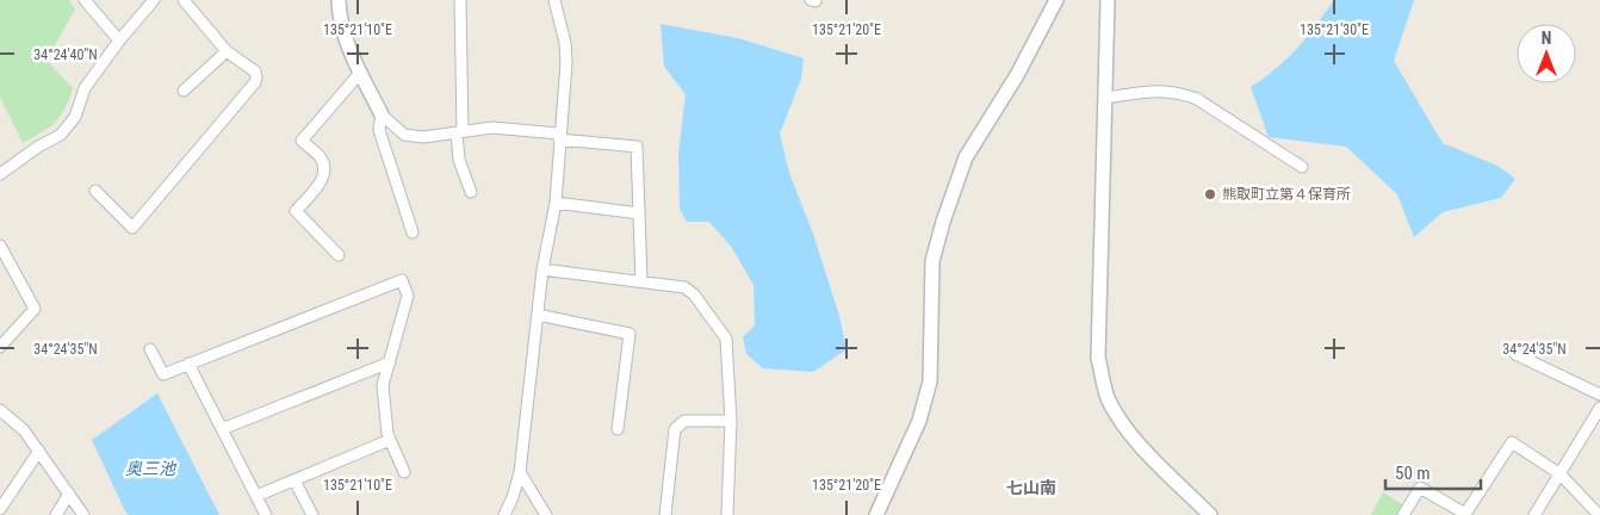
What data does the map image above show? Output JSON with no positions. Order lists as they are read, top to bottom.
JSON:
{
  "districts": ["七山南"],
  "water": ["奥三池"],
  "places": ["熊取町立第４保育所"],
  "scale_bar": "50 m",
  "north": "top",
  "coordinates": [
    "135°21'10\"E",
    "135°21'20\"E",
    "135°21'30\"E",
    "34°24'40\"N",
    "34°24'35\"N"
  ]
}
